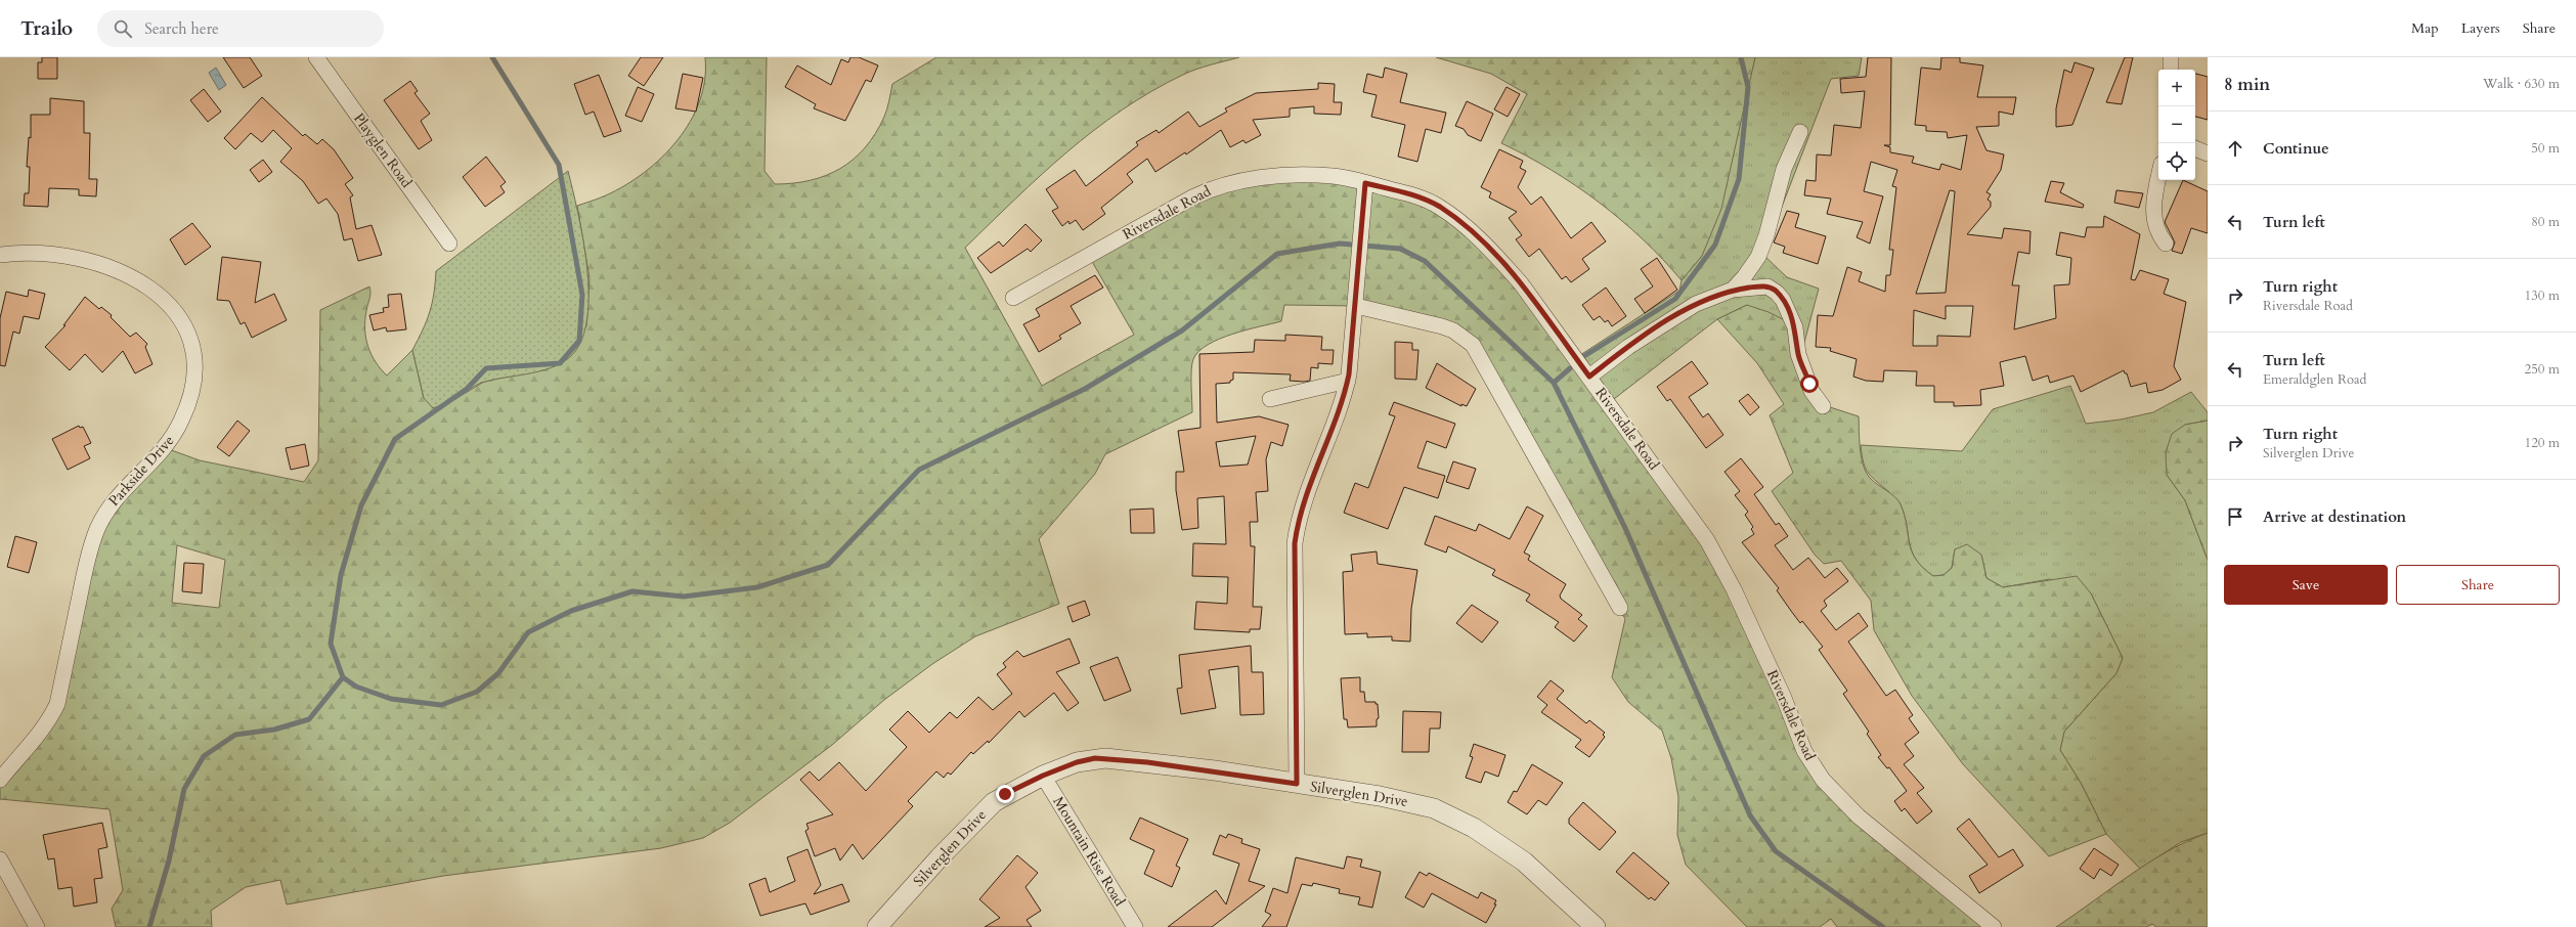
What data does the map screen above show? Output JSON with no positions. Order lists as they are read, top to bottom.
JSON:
{
  "streets": {
    "street": [
      "Playglen Road",
      "Riversdale Road",
      "Parkside Drive",
      "Silverglen Drive",
      "Mountain Rise Road"
    ]
  },
  "crossings": [
    ["Silverglen Drive", "Mountain Rise Road"]
  ],
  "page": {
    "header": "Trailo",
    "search": "Search here",
    "nav": ["Map", "Layers", "Share"],
    "heading": ["8 min", "Walk · 630 m"],
    "map_buttons": ["+", "−"],
    "list": [
      ["Continue", "50 m"],
      ["Turn left", "80 m"],
      ["Turn right", "Riversdale Road", "130 m"],
      ["Turn left", "Emeraldglen Road", "250 m"],
      ["Turn right", "Silverglen Drive", "120 m"],
      "Arrive at destination"
    ],
    "buttons": ["Save", "Share"]
  }
}
